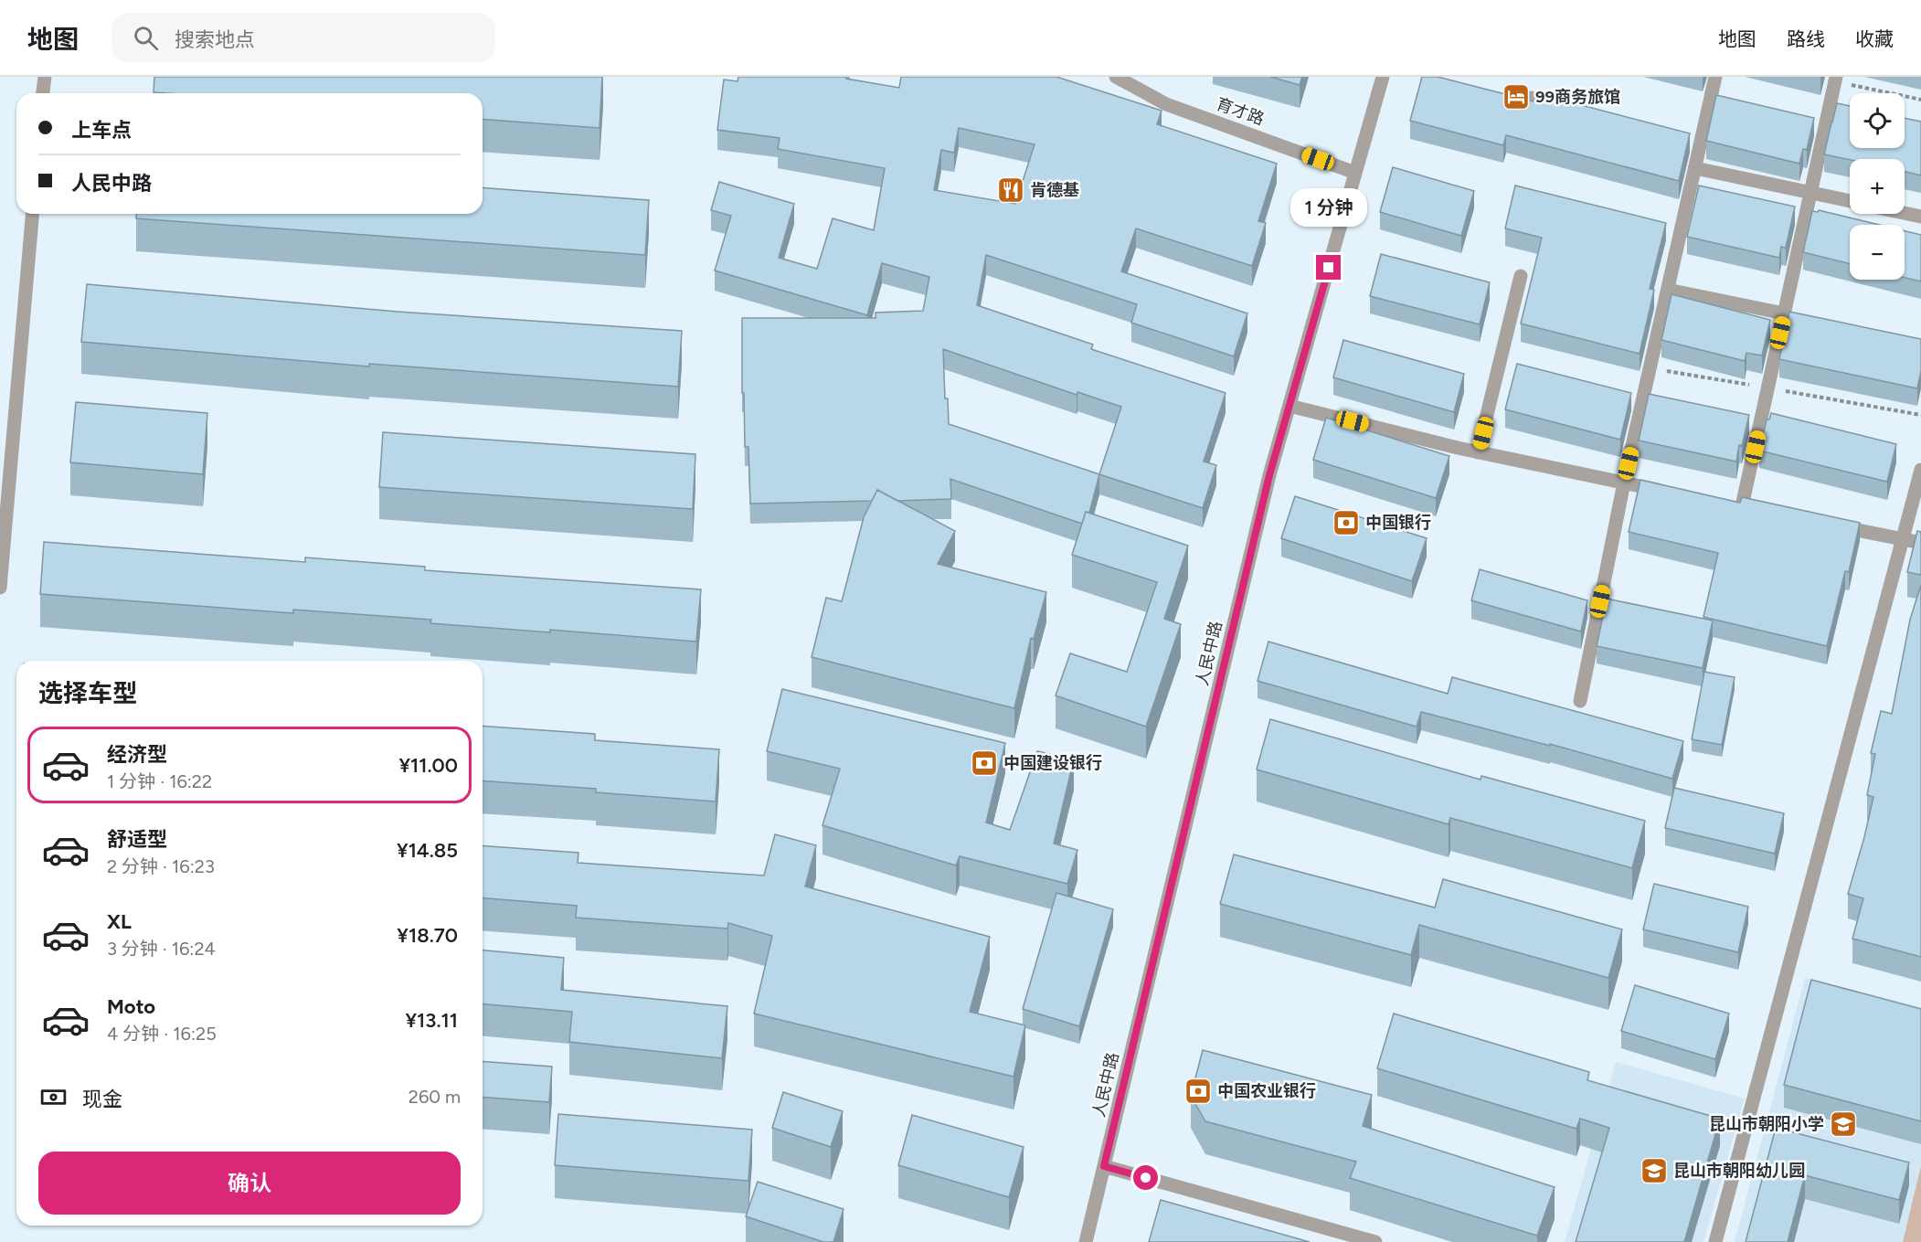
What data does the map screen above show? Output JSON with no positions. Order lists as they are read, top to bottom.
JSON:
{
  "streets": {
    "street": ["育才路", "人民中路"]
  },
  "crossings": [
    ["育才路", "人民中路"]
  ],
  "places": {
    "hotel": ["99商务旅馆"],
    "restaurant": ["肯德基"],
    "bank": ["中国银行", "中国建设银行", "中国农业银行"],
    "school or university": ["昆山市朝阳小学", "昆山市朝阳幼儿园"]
  },
  "page": {
    "header": "地图",
    "search": "搜索地点",
    "nav": ["地图", "路线", "收藏"],
    "map_buttons": ["+", "−"],
    "banner": ["上车点", "人民中路"],
    "bubble": "1 分钟",
    "heading": "选择车型",
    "list": [
      {
        "name": "经济型",
        "note": "1 分钟 · 16:22",
        "value": "¥11.00"
      },
      {
        "name": "舒适型",
        "note": "2 分钟 · 16:23",
        "value": "¥14.85"
      },
      {
        "name": "XL",
        "note": "3 分钟 · 16:24",
        "value": "¥18.70"
      },
      {
        "name": "Moto",
        "note": "4 分钟 · 16:25",
        "value": "¥13.11"
      }
    ],
    "pay": ["现金", "260 m"],
    "buttons": "确认"
  }
}
